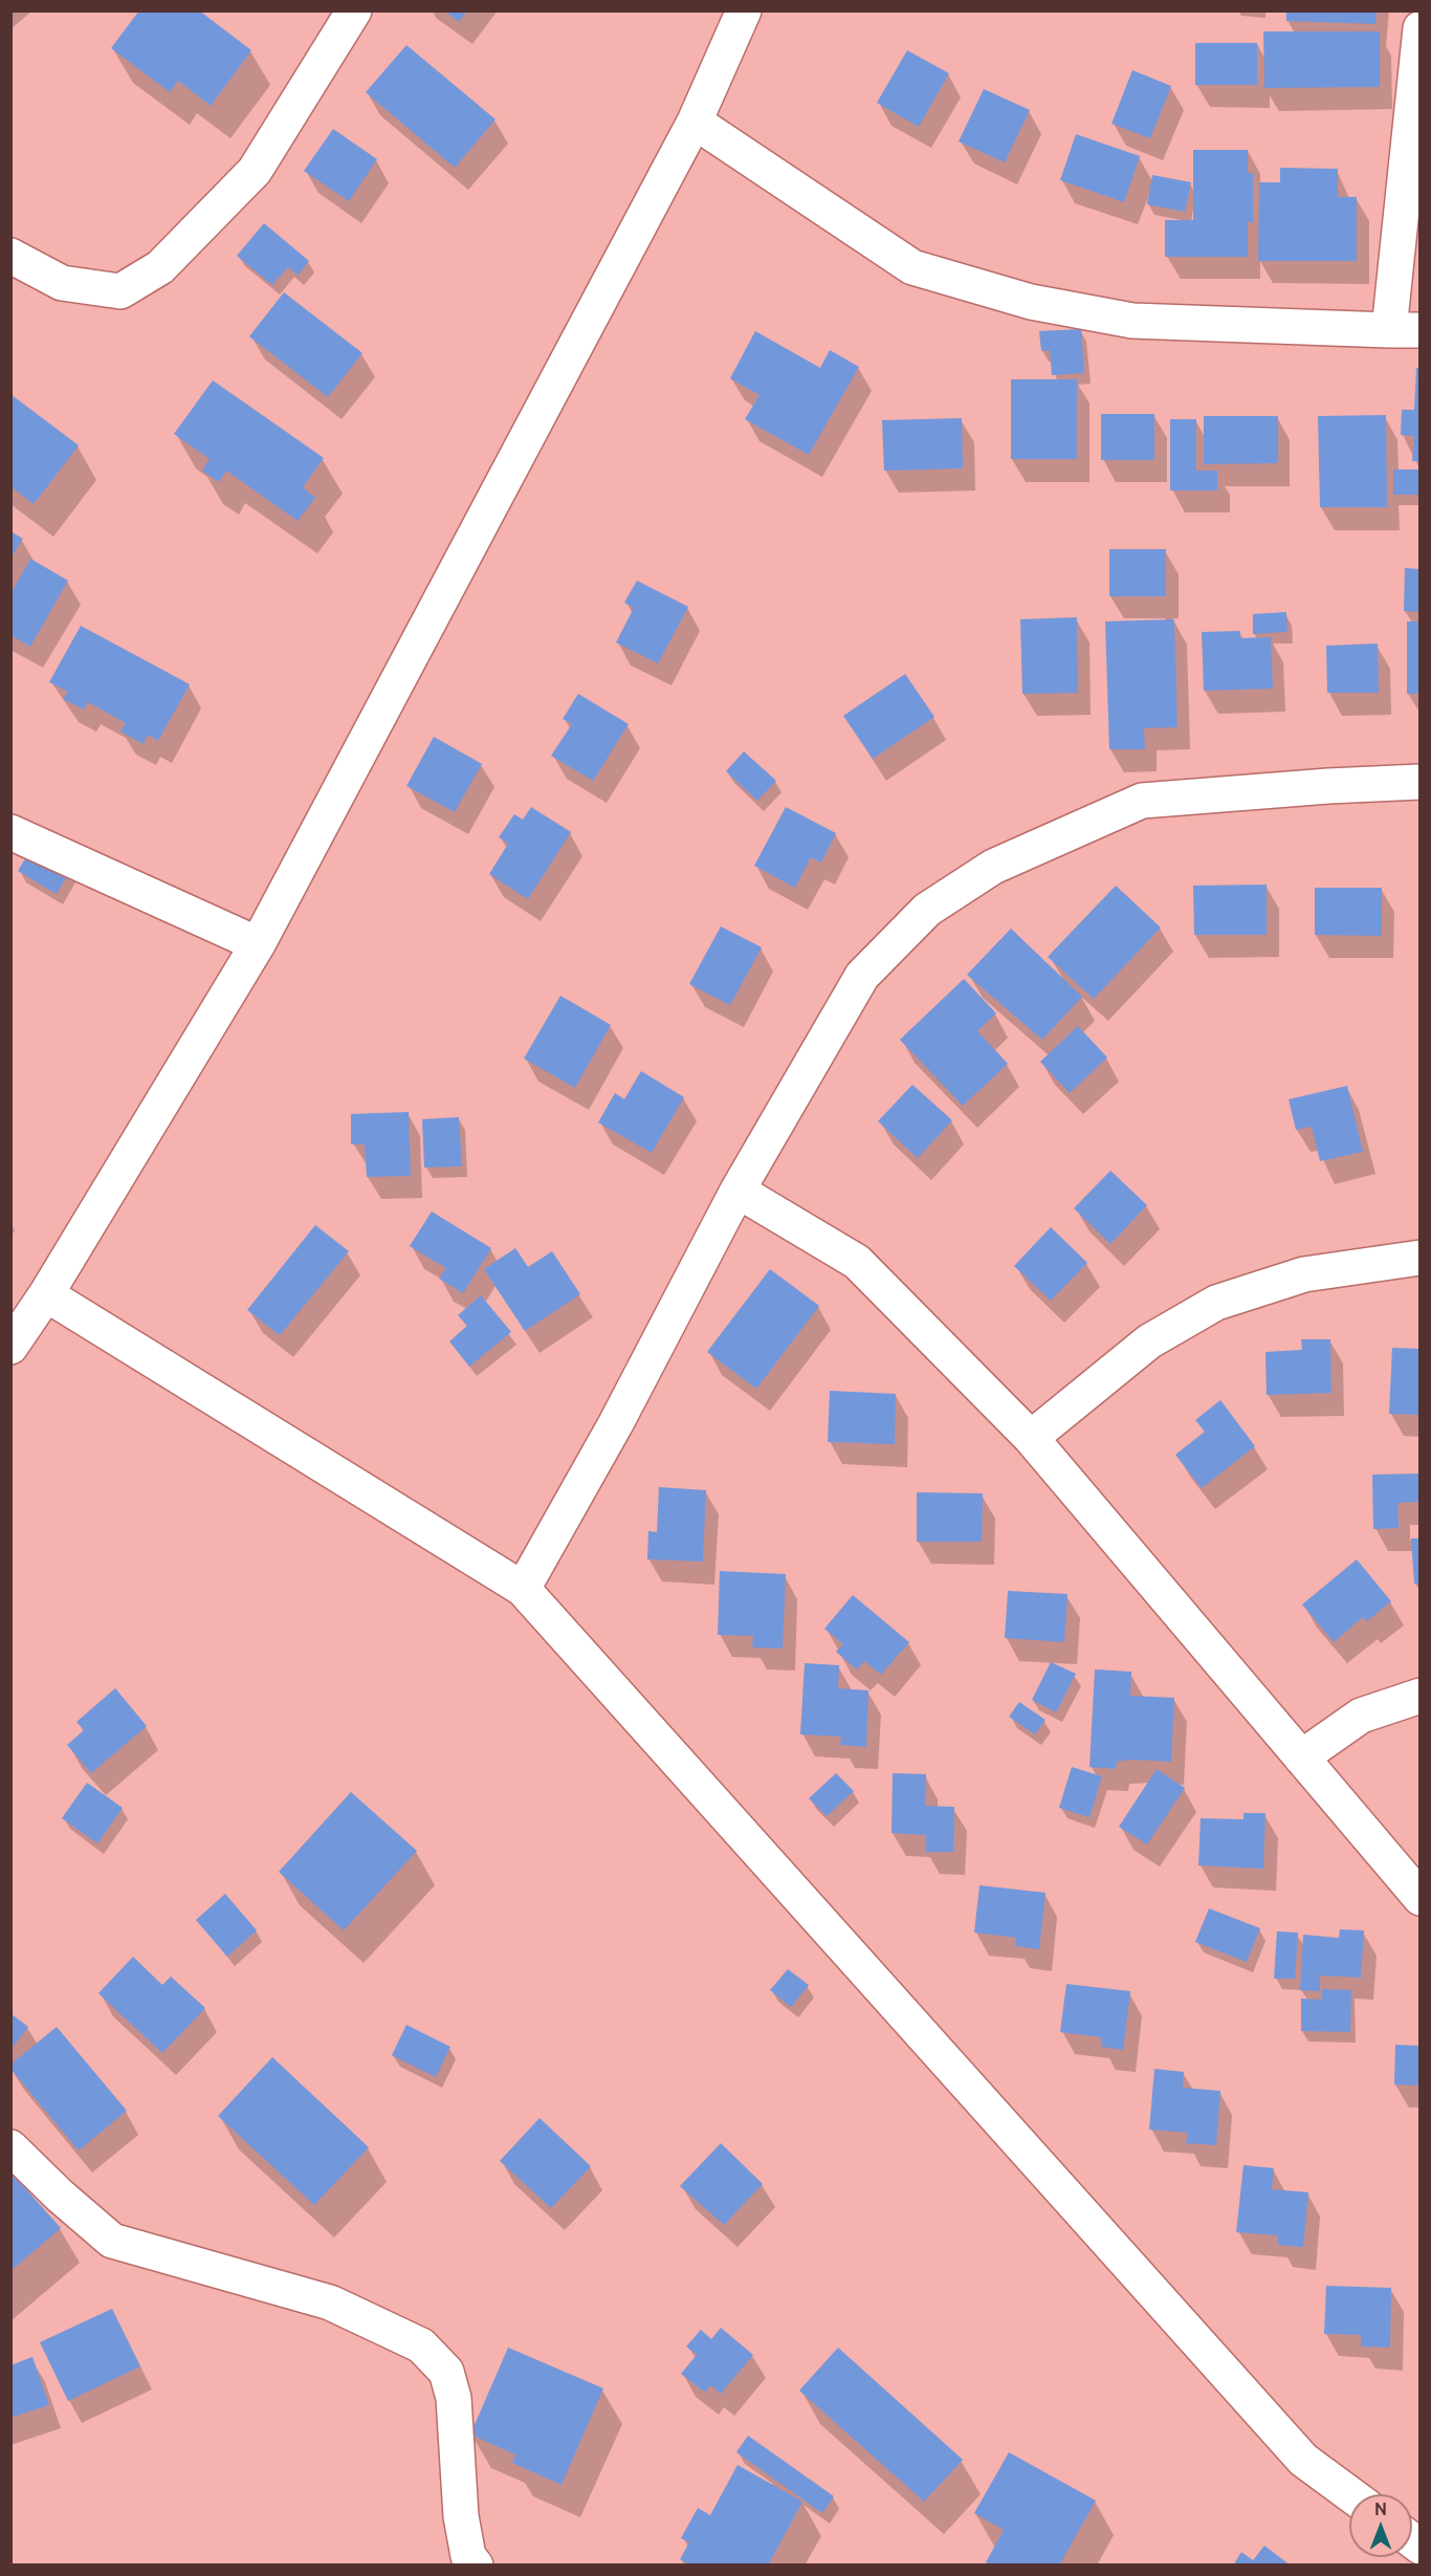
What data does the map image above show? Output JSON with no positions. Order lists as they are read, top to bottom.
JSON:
{
  "north": "top"
}
